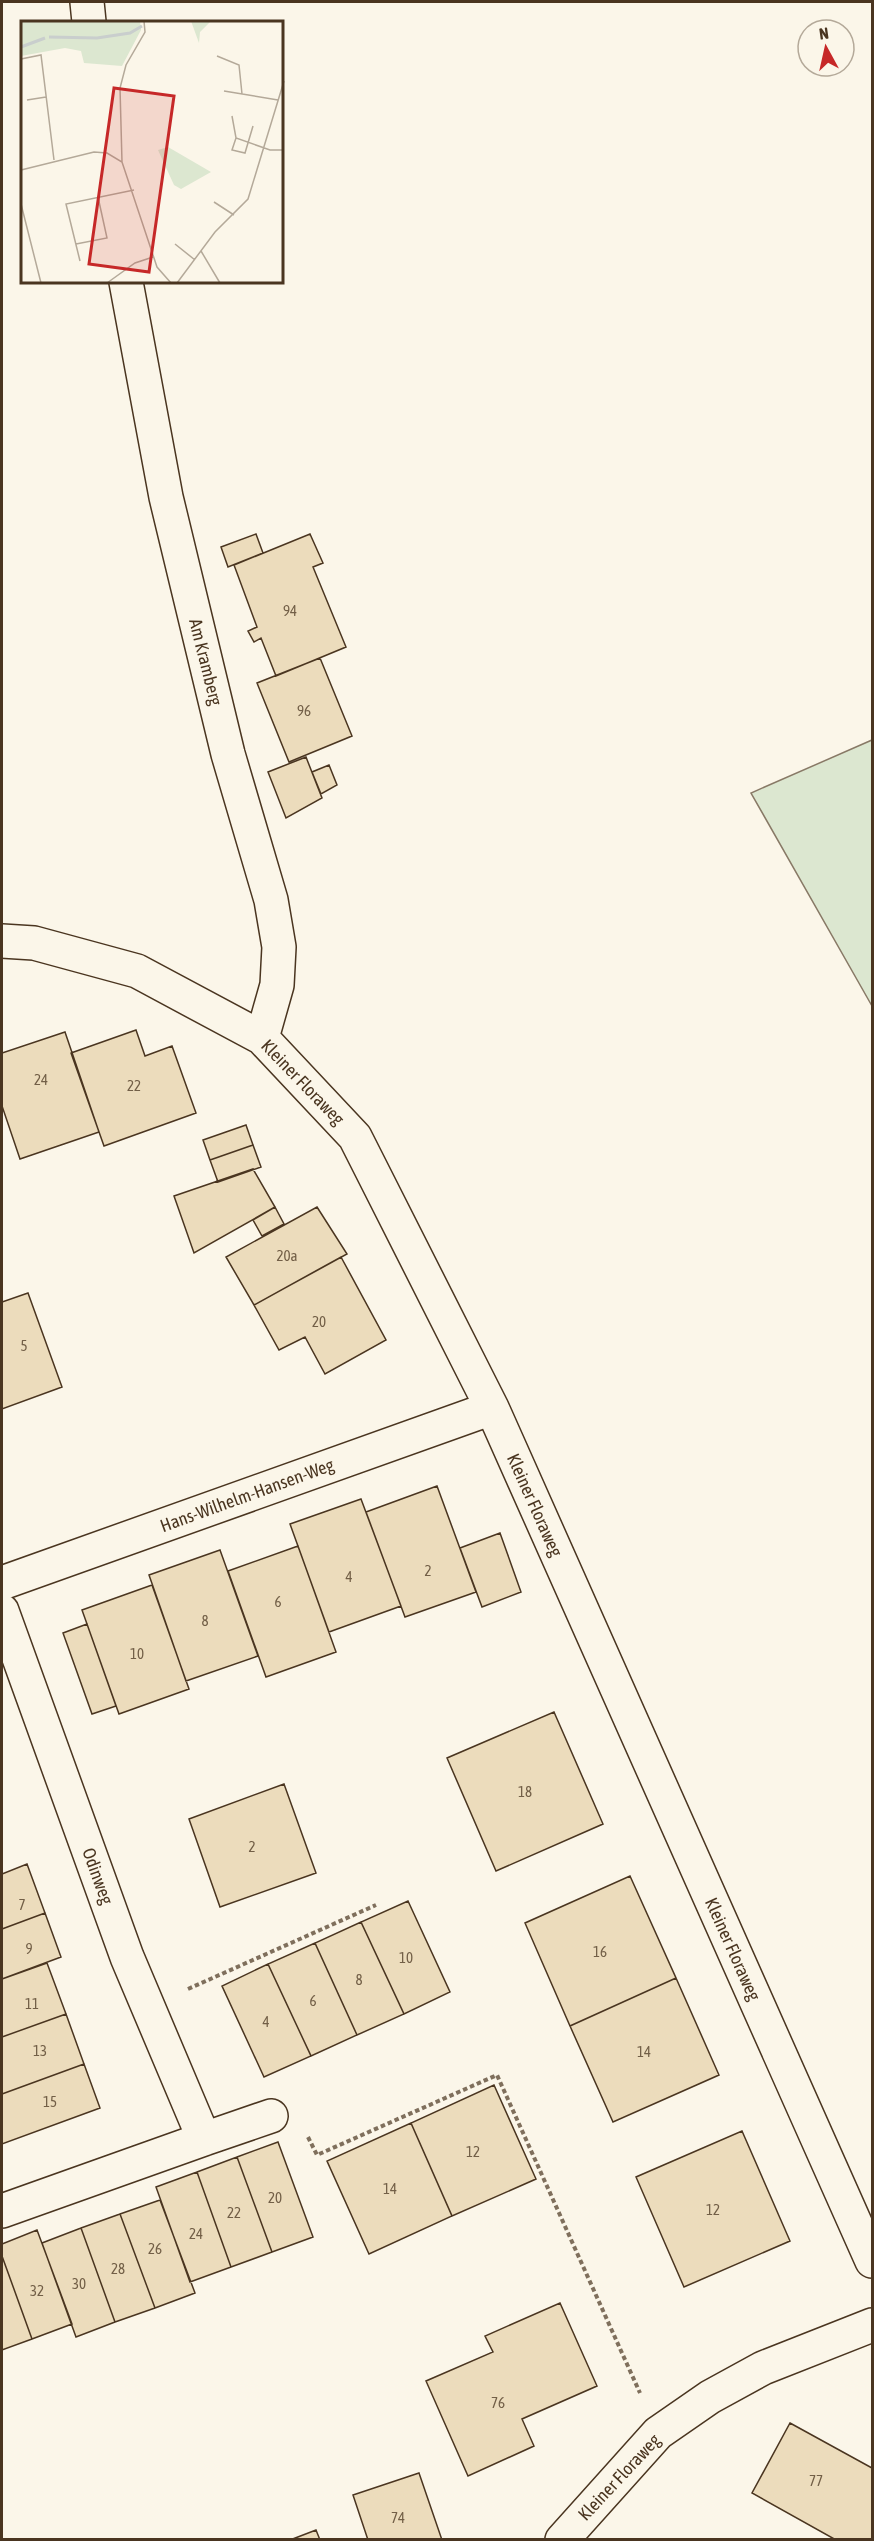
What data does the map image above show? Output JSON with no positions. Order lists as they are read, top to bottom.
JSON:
{
  "streets": {
    "street": [
      "Am Kramberg",
      "Kleiner Floraweg",
      "Hans-Wilhelm-Hansen-Weg",
      "Odinweg"
    ]
  },
  "crossings": [
    ["Am Kramberg", "Kleiner Floraweg"],
    ["Kleiner Floraweg", "Hans-Wilhelm-Hansen-Weg"]
  ],
  "house_numbers": [
    "94",
    "96",
    "24",
    "22",
    "20a",
    "20",
    "5",
    "2",
    "4",
    "6",
    "8",
    "10",
    "18",
    "2",
    "7",
    "9",
    "16",
    "10",
    "8",
    "6",
    "11",
    "4",
    "13",
    "14",
    "15",
    "12",
    "14",
    "20",
    "12",
    "22",
    "24",
    "26",
    "28",
    "30",
    "32",
    "76",
    "77",
    "74"
  ],
  "north": "top"
}
